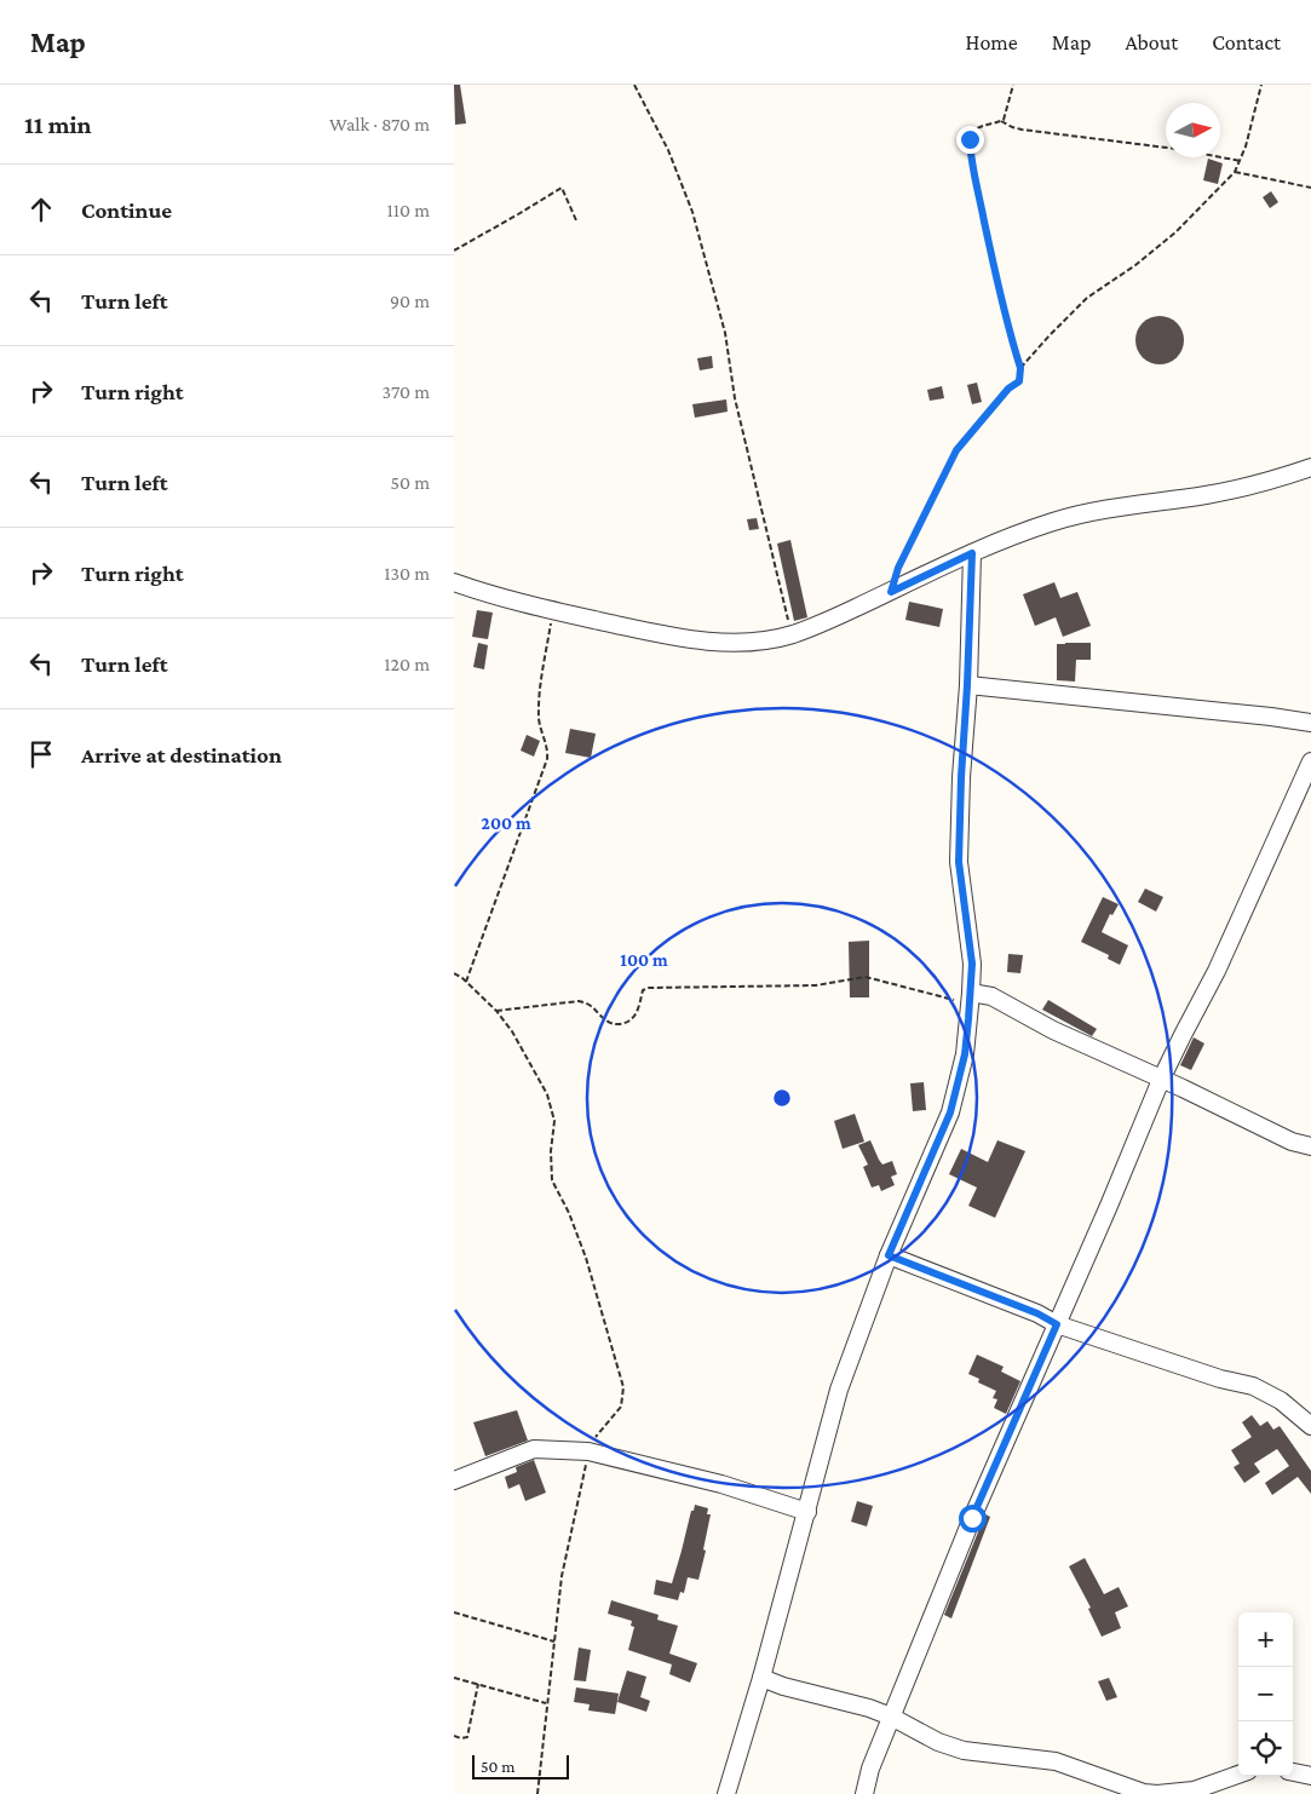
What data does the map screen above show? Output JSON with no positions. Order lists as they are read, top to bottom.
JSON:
{
  "scale_bar": "50 m",
  "north": "right",
  "page": {
    "header": "Map",
    "nav": [
      "Home",
      "Map",
      "About",
      "Contact"
    ],
    "heading": ["11 min", "Walk · 870 m"],
    "list": [
      ["Continue", "110 m"],
      ["Turn left", "90 m"],
      ["Turn right", "370 m"],
      ["Turn left", "50 m"],
      ["Turn right", "130 m"],
      ["Turn left", "120 m"],
      "Arrive at destination"
    ],
    "map_buttons": ["+", "−"],
    "scale": "50 m"
  },
  "rings": ["200 m", "100 m"]
}
